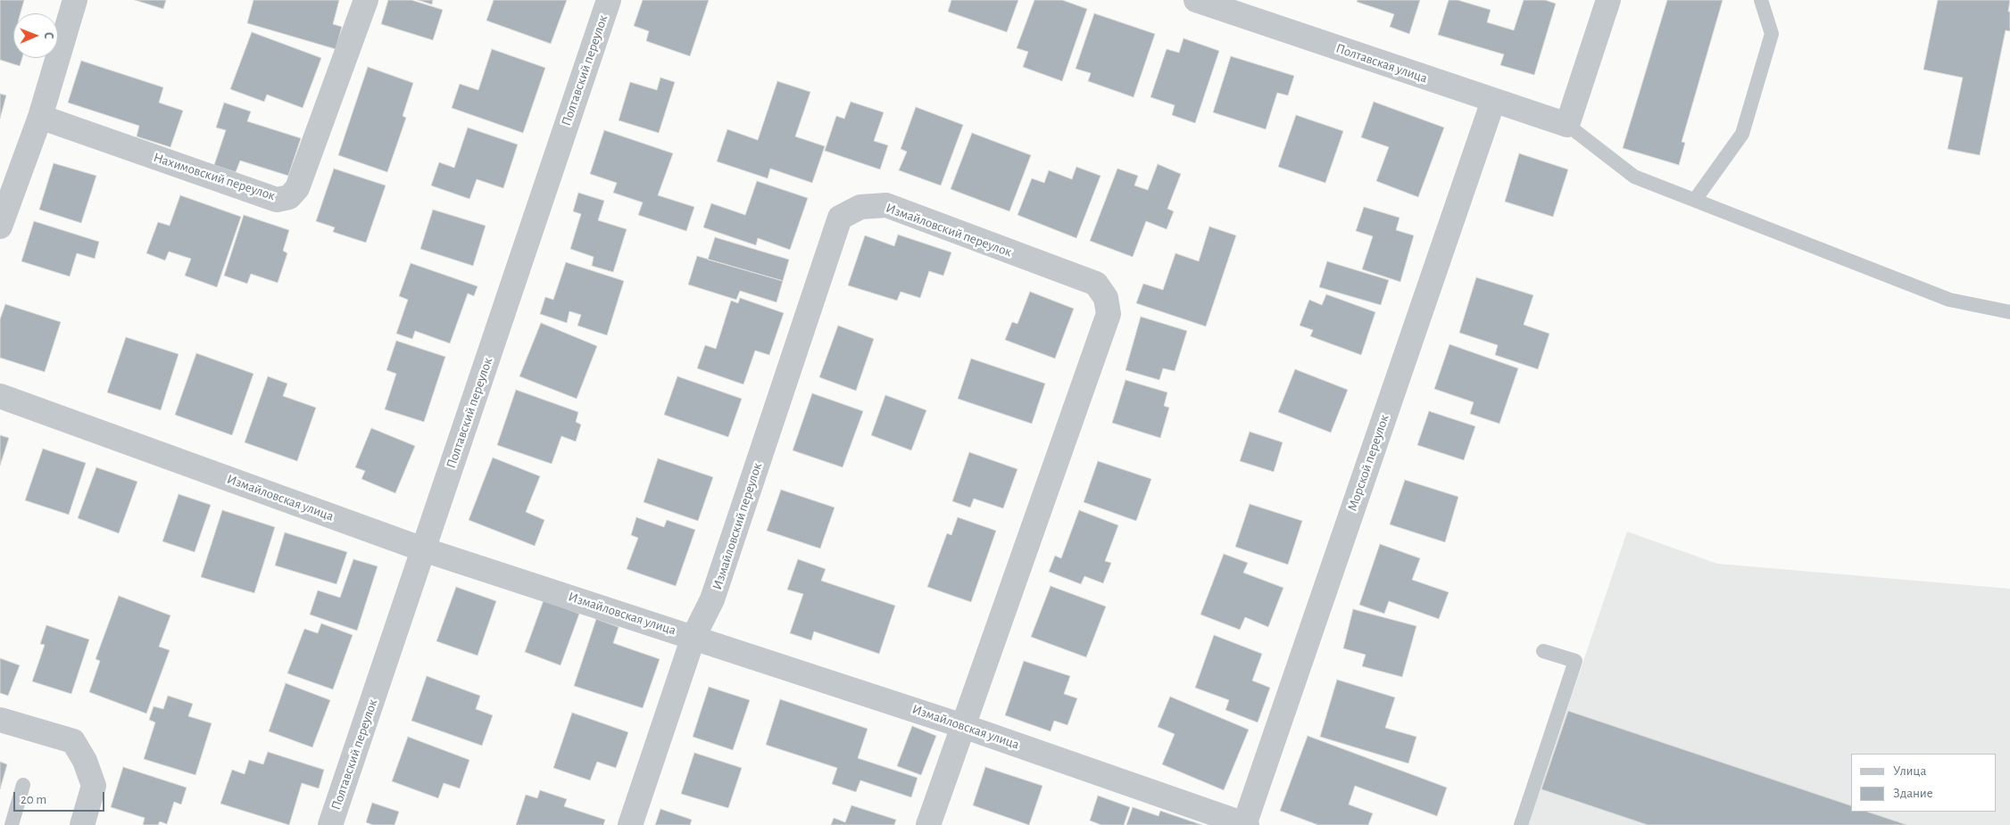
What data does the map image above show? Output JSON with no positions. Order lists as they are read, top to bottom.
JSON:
{
  "streets": {
    "street": [
      "Полтавская улица",
      "Полтавский переулок",
      "Нахимовский переулок",
      "Измайловский переулок",
      "Морской переулок",
      "Измайловская улица"
    ]
  },
  "crossings": [
    ["Полтавская улица", "Морской переулок"],
    ["Полтавский переулок", "Измайловская улица"],
    ["Измайловский переулок", "Измайловская улица"],
    ["Морской переулок", "Измайловская улица"]
  ],
  "legend": ["Улица", "Здание"],
  "scale_bar": "20 m",
  "north": "right"
}
